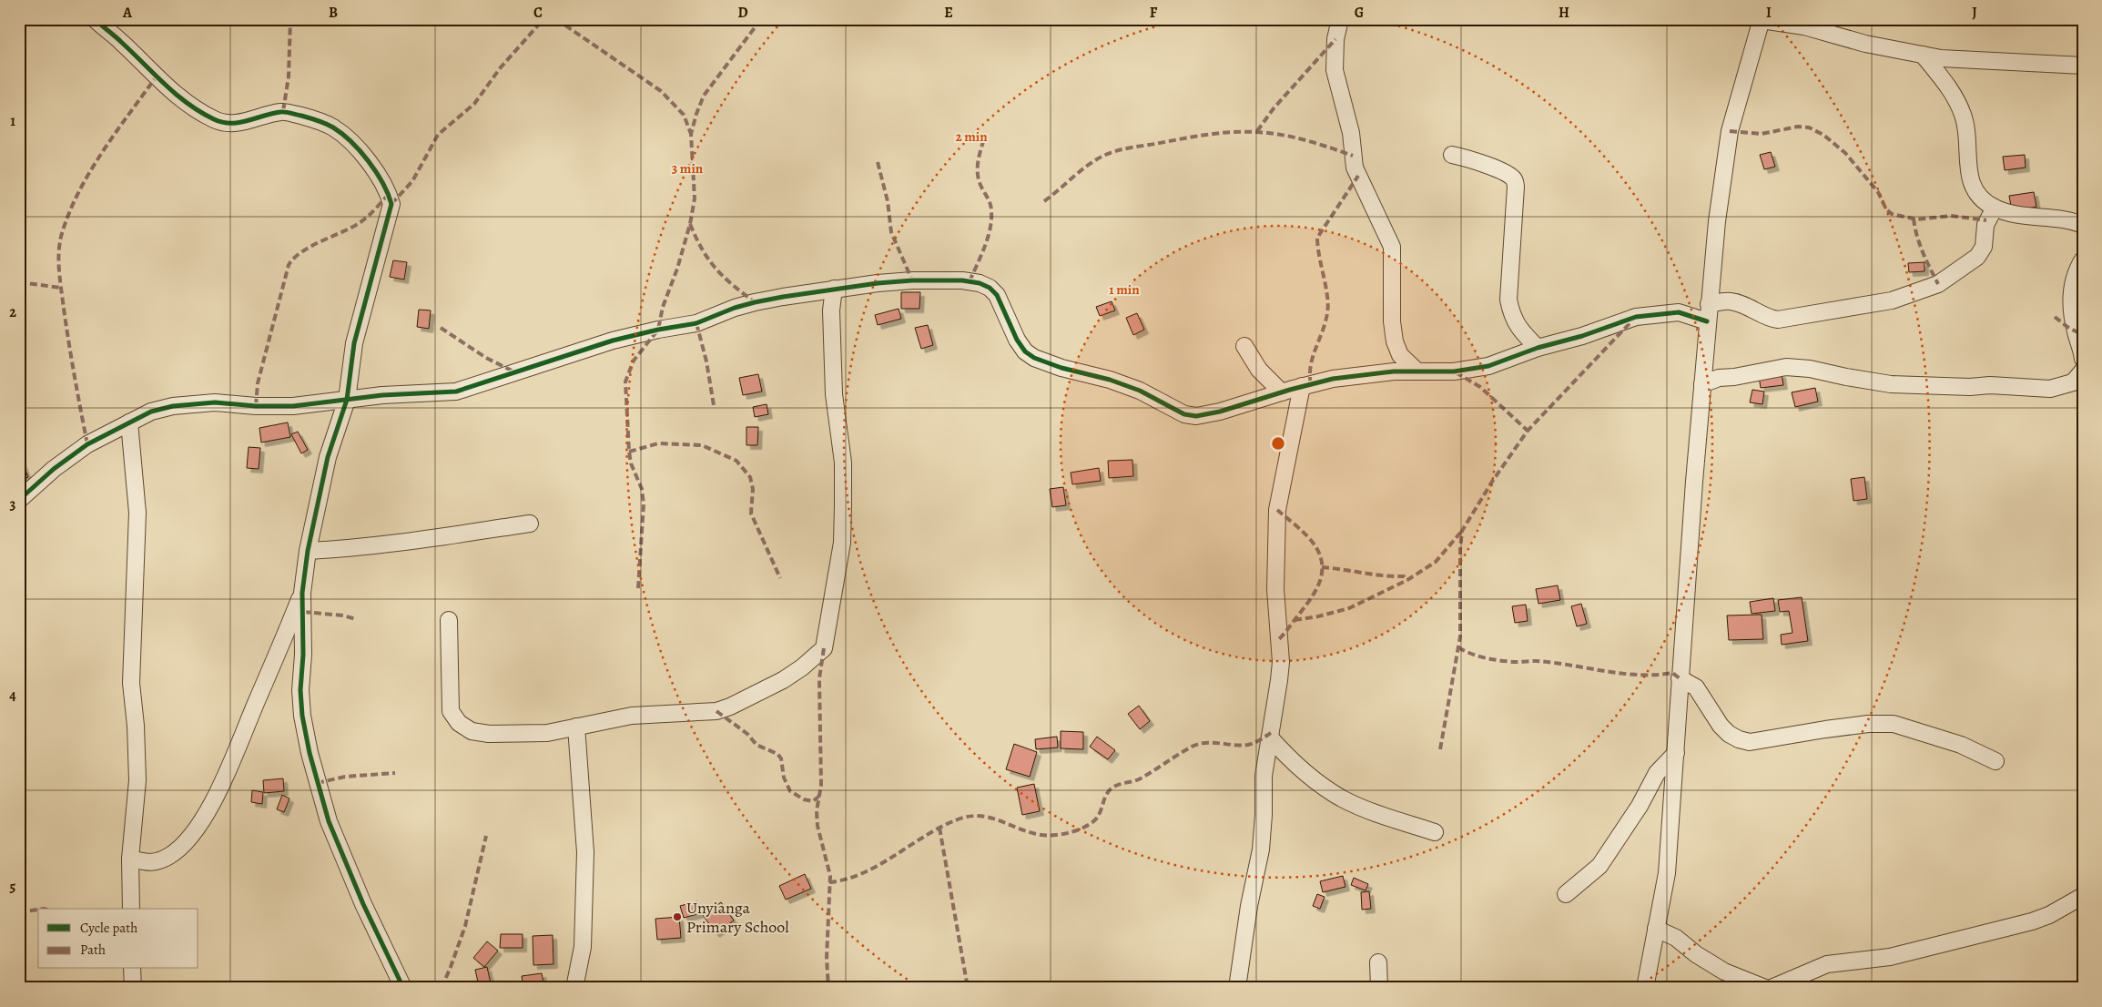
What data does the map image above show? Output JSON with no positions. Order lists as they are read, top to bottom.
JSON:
{
  "places": ["Unyianga Primary School"],
  "legend": ["Cycle path", "Path"],
  "grid": {
    "columns": [
      "A",
      "B",
      "C",
      "D",
      "E",
      "F",
      "G",
      "H",
      "I",
      "J"
    ],
    "rows": [
      "1",
      "2",
      "3",
      "4",
      "5"
    ]
  },
  "rings": ["2 min", "3 min", "1 min"]
}
